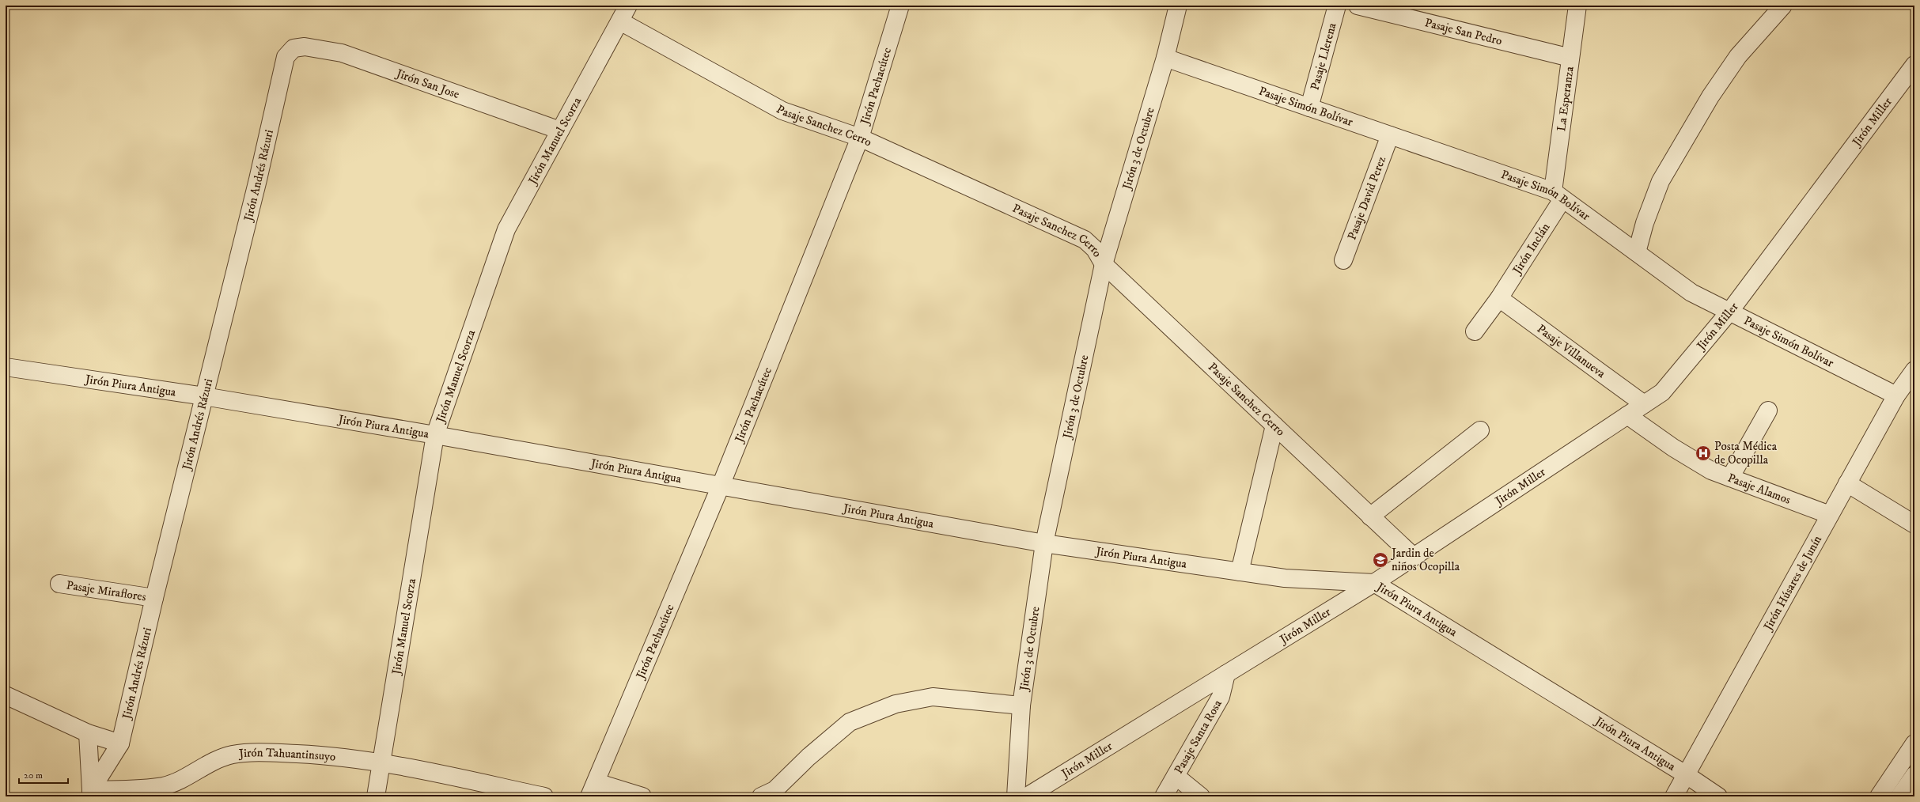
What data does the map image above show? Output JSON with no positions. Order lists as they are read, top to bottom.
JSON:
{
  "streets": {
    "street": [
      "Pasaje San Pedro",
      "Pasaje Llerena",
      "Jirón San Jose",
      "Jirón Pachacútec",
      "La Esperanza",
      "Pasaje Simón Bolívar",
      "Jirón Miller",
      "Pasaje Sanchez Cerro",
      "Jirón Manuel Scorza",
      "Jirón 3 de Octubre",
      "Jirón Andrés Rázuri",
      "Pasaje David Perez",
      "Jirón Inclán",
      "Pasaje Villanueva",
      "Jirón Piura Antigua",
      "Pasaje Alamos",
      "Jirón Húsares de Junín",
      "Pasaje Miraflores",
      "Pasaje Santa Rosa",
      "Jirón Tahuantinsuyo"
    ]
  },
  "crossings": [
    ["Pasaje San Pedro", "La Esperanza"],
    ["Pasaje Llerena", "Pasaje Simón Bolívar"],
    ["Jirón San Jose", "Jirón Manuel Scorza"],
    ["Jirón San Jose", "Jirón Andrés Rázuri"],
    ["Jirón Pachacútec", "Pasaje Sanchez Cerro"],
    ["Jirón Pachacútec", "Jirón Piura Antigua"],
    ["La Esperanza", "Pasaje Simón Bolívar"],
    ["La Esperanza", "Jirón Inclán"],
    ["Pasaje Simón Bolívar", "Jirón Miller"],
    ["Pasaje Simón Bolívar", "Jirón 3 de Octubre"],
    ["Pasaje Simón Bolívar", "Pasaje David Perez"],
    ["Pasaje Simón Bolívar", "Jirón Inclán"],
    ["Pasaje Simón Bolívar", "Jirón Húsares de Junín"],
    ["Jirón Miller", "Pasaje Sanchez Cerro"],
    ["Jirón Miller", "Pasaje Villanueva"],
    ["Jirón Miller", "Jirón Piura Antigua"],
    ["Jirón Miller", "Pasaje Alamos"],
    ["Jirón Miller", "Pasaje Santa Rosa"],
    ["Pasaje Sanchez Cerro", "Jirón Manuel Scorza"],
    ["Pasaje Sanchez Cerro", "Jirón 3 de Octubre"],
    ["Jirón Manuel Scorza", "Jirón Piura Antigua"],
    ["Jirón Manuel Scorza", "Jirón Tahuantinsuyo"],
    ["Jirón 3 de Octubre", "Jirón Piura Antigua"],
    ["Jirón Andrés Rázuri", "Jirón Piura Antigua"],
    ["Jirón Andrés Rázuri", "Pasaje Miraflores"],
    ["Jirón Andrés Rázuri", "Jirón Tahuantinsuyo"],
    ["Jirón Inclán", "Pasaje Villanueva"],
    ["Jirón Piura Antigua", "Jirón Húsares de Junín"],
    ["Pasaje Alamos", "Jirón Húsares de Junín"]
  ],
  "places": {
    "hospital": ["Posta Médica de Ocopilla"],
    "school or university": ["Jardin de niños Ocopilla"]
  },
  "scale_bar": "20 m"
}
